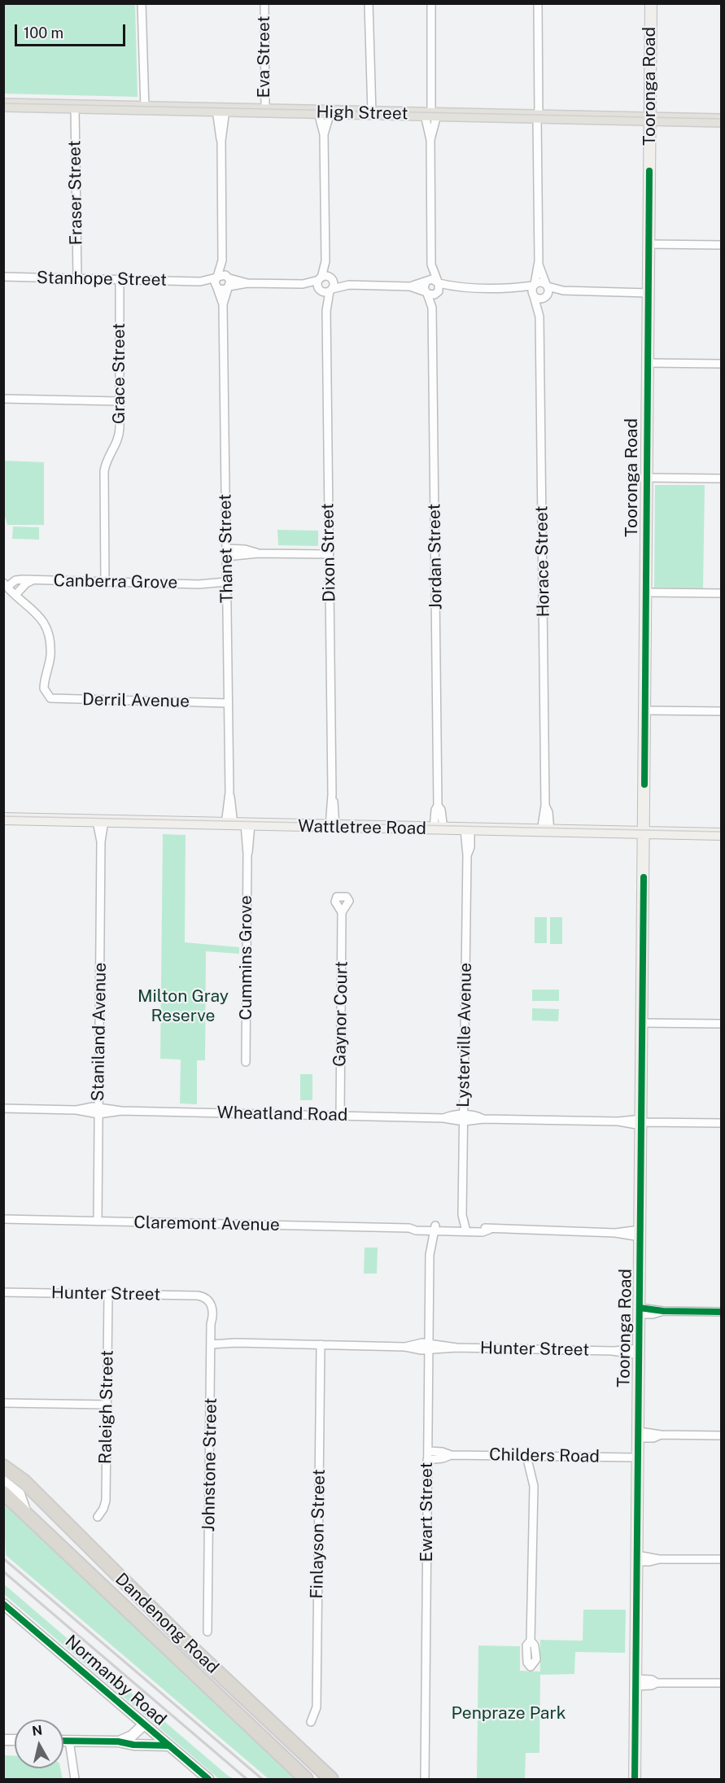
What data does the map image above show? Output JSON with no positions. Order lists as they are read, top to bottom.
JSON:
{
  "streets": {
    "highway": ["Dandenong Road"],
    "main road": ["Tooronga Road", "High Street", "Wattletree Road"],
    "street": [
      "Eva Street",
      "Fraser Street",
      "Stanhope Street",
      "Grace Street",
      "Thanet Street",
      "Dixon Street",
      "Jordan Street",
      "Horace Street",
      "Canberra Grove",
      "Derril Avenue",
      "Cummins Grove",
      "Gaynor Court",
      "Staniland Avenue",
      "Lysterville Avenue",
      "Wheatland Road",
      "Claremont Avenue",
      "Hunter Street",
      "Raleigh Street",
      "Childers Road",
      "Johnstone Street",
      "Ewart Street",
      "Finlayson Street",
      "Normanby Road"
    ]
  },
  "crossings": [
    ["Eva Street", "High Street"],
    ["Tooronga Road", "High Street"],
    ["Tooronga Road", "Wattletree Road"],
    ["Tooronga Road", "Wheatland Road"],
    ["Tooronga Road", "Claremont Avenue"],
    ["Tooronga Road", "Hunter Street"],
    ["Tooronga Road", "Childers Road"],
    ["High Street", "Fraser Street"],
    ["Fraser Street", "Stanhope Street"],
    ["Stanhope Street", "Grace Street"],
    ["Stanhope Street", "Thanet Street"],
    ["Grace Street", "Canberra Grove"],
    ["Thanet Street", "Canberra Grove"],
    ["Thanet Street", "Derril Avenue"],
    ["Thanet Street", "Wattletree Road"],
    ["Thanet Street", "Cummins Grove"],
    ["Dixon Street", "Wattletree Road"],
    ["Jordan Street", "Wattletree Road"],
    ["Horace Street", "Wattletree Road"],
    ["Canberra Grove", "Derril Avenue"],
    ["Wattletree Road", "Cummins Grove"],
    ["Wattletree Road", "Staniland Avenue"],
    ["Wattletree Road", "Lysterville Avenue"],
    ["Gaynor Court", "Wheatland Road"],
    ["Staniland Avenue", "Wheatland Road"],
    ["Staniland Avenue", "Claremont Avenue"],
    ["Lysterville Avenue", "Wheatland Road"],
    ["Lysterville Avenue", "Claremont Avenue"],
    ["Claremont Avenue", "Ewart Street"],
    ["Hunter Street", "Raleigh Street"],
    ["Hunter Street", "Johnstone Street"],
    ["Hunter Street", "Ewart Street"],
    ["Hunter Street", "Finlayson Street"],
    ["Childers Road", "Ewart Street"]
  ],
  "parks": ["Milton Gray Reserve", "Penpraze Park"],
  "scale_bar": "100 m",
  "north": "top"
}
